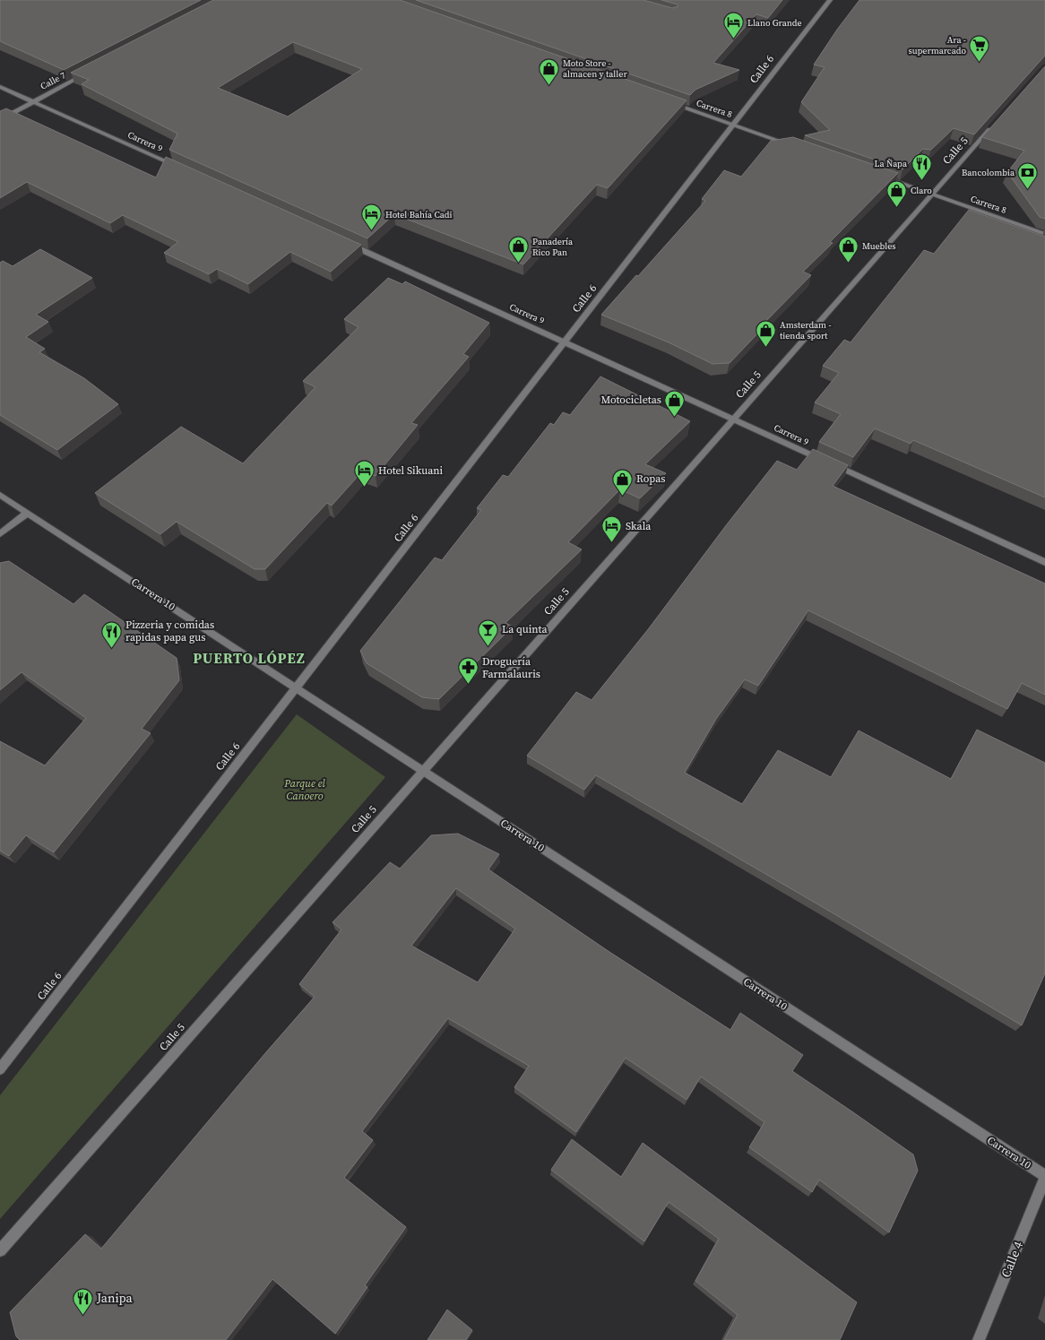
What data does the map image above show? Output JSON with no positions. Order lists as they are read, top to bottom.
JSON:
{
  "streets": {
    "street": [
      "Calle 6",
      "Calle 7",
      "Carrera 8",
      "Carrera 9",
      "Calle 5",
      "Carrera 10",
      "Calle 4"
    ]
  },
  "crossings": [
    ["Calle 6", "Carrera 8"],
    ["Calle 6", "Carrera 9"],
    ["Calle 6", "Carrera 10"],
    ["Calle 7", "Carrera 9"],
    ["Carrera 8", "Calle 5"],
    ["Carrera 9", "Calle 5"],
    ["Calle 5", "Carrera 10"],
    ["Carrera 10", "Calle 4"]
  ],
  "districts": ["PUERTO LÓPEZ"],
  "parks": ["Parque el Canoero"],
  "places": {
    "hotel": [
      "Llano Grande",
      "Hotel Bahía Cadi",
      "Hotel Sikuani",
      "Skala"
    ],
    "supermarket": ["Ara - supermarcado"],
    "shop": [
      "Moto Store - almacen y taller",
      "Claro",
      "Muebles",
      "Panadería Rico Pan",
      "Amsterdam - tienda sport",
      "Motocicletas",
      "Ropas"
    ],
    "restaurant": ["La Ñapa", "Pizzeria y comidas rapidas papa gus", "Janipa"],
    "bank": ["Bancolombia"],
    "bar": ["La quinta"],
    "pharmacy": ["Droguería Farmalauris"]
  }
}
